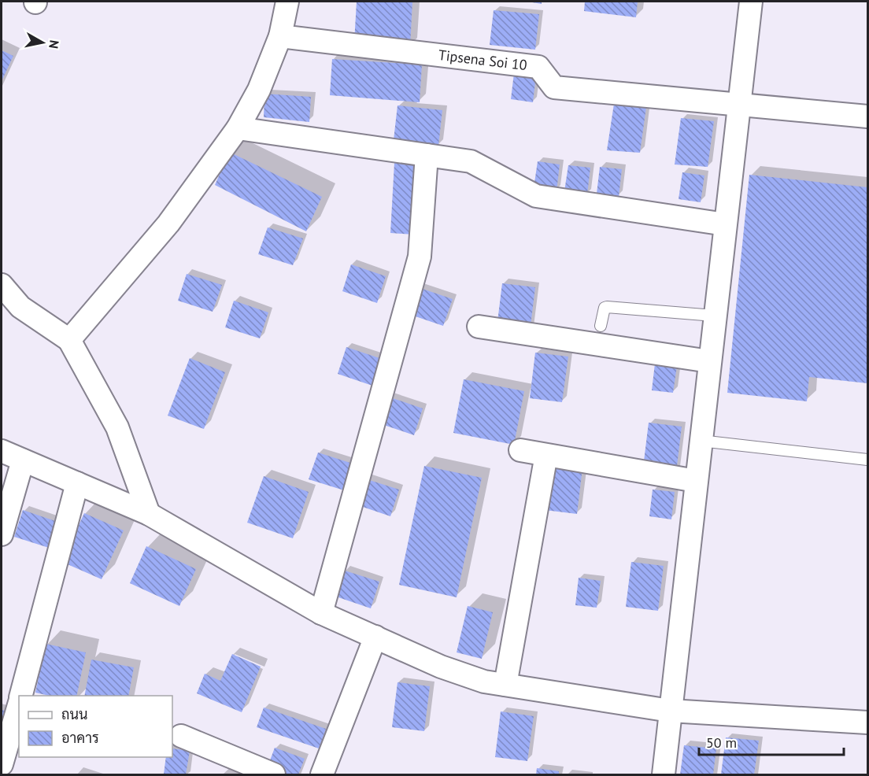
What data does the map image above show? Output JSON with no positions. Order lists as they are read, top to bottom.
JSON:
{
  "streets": {
    "street": ["Tipsena Soi 10"]
  },
  "legend": ["ถนน", "อาคาร"],
  "scale_bar": "50 m",
  "north": "right"
}
